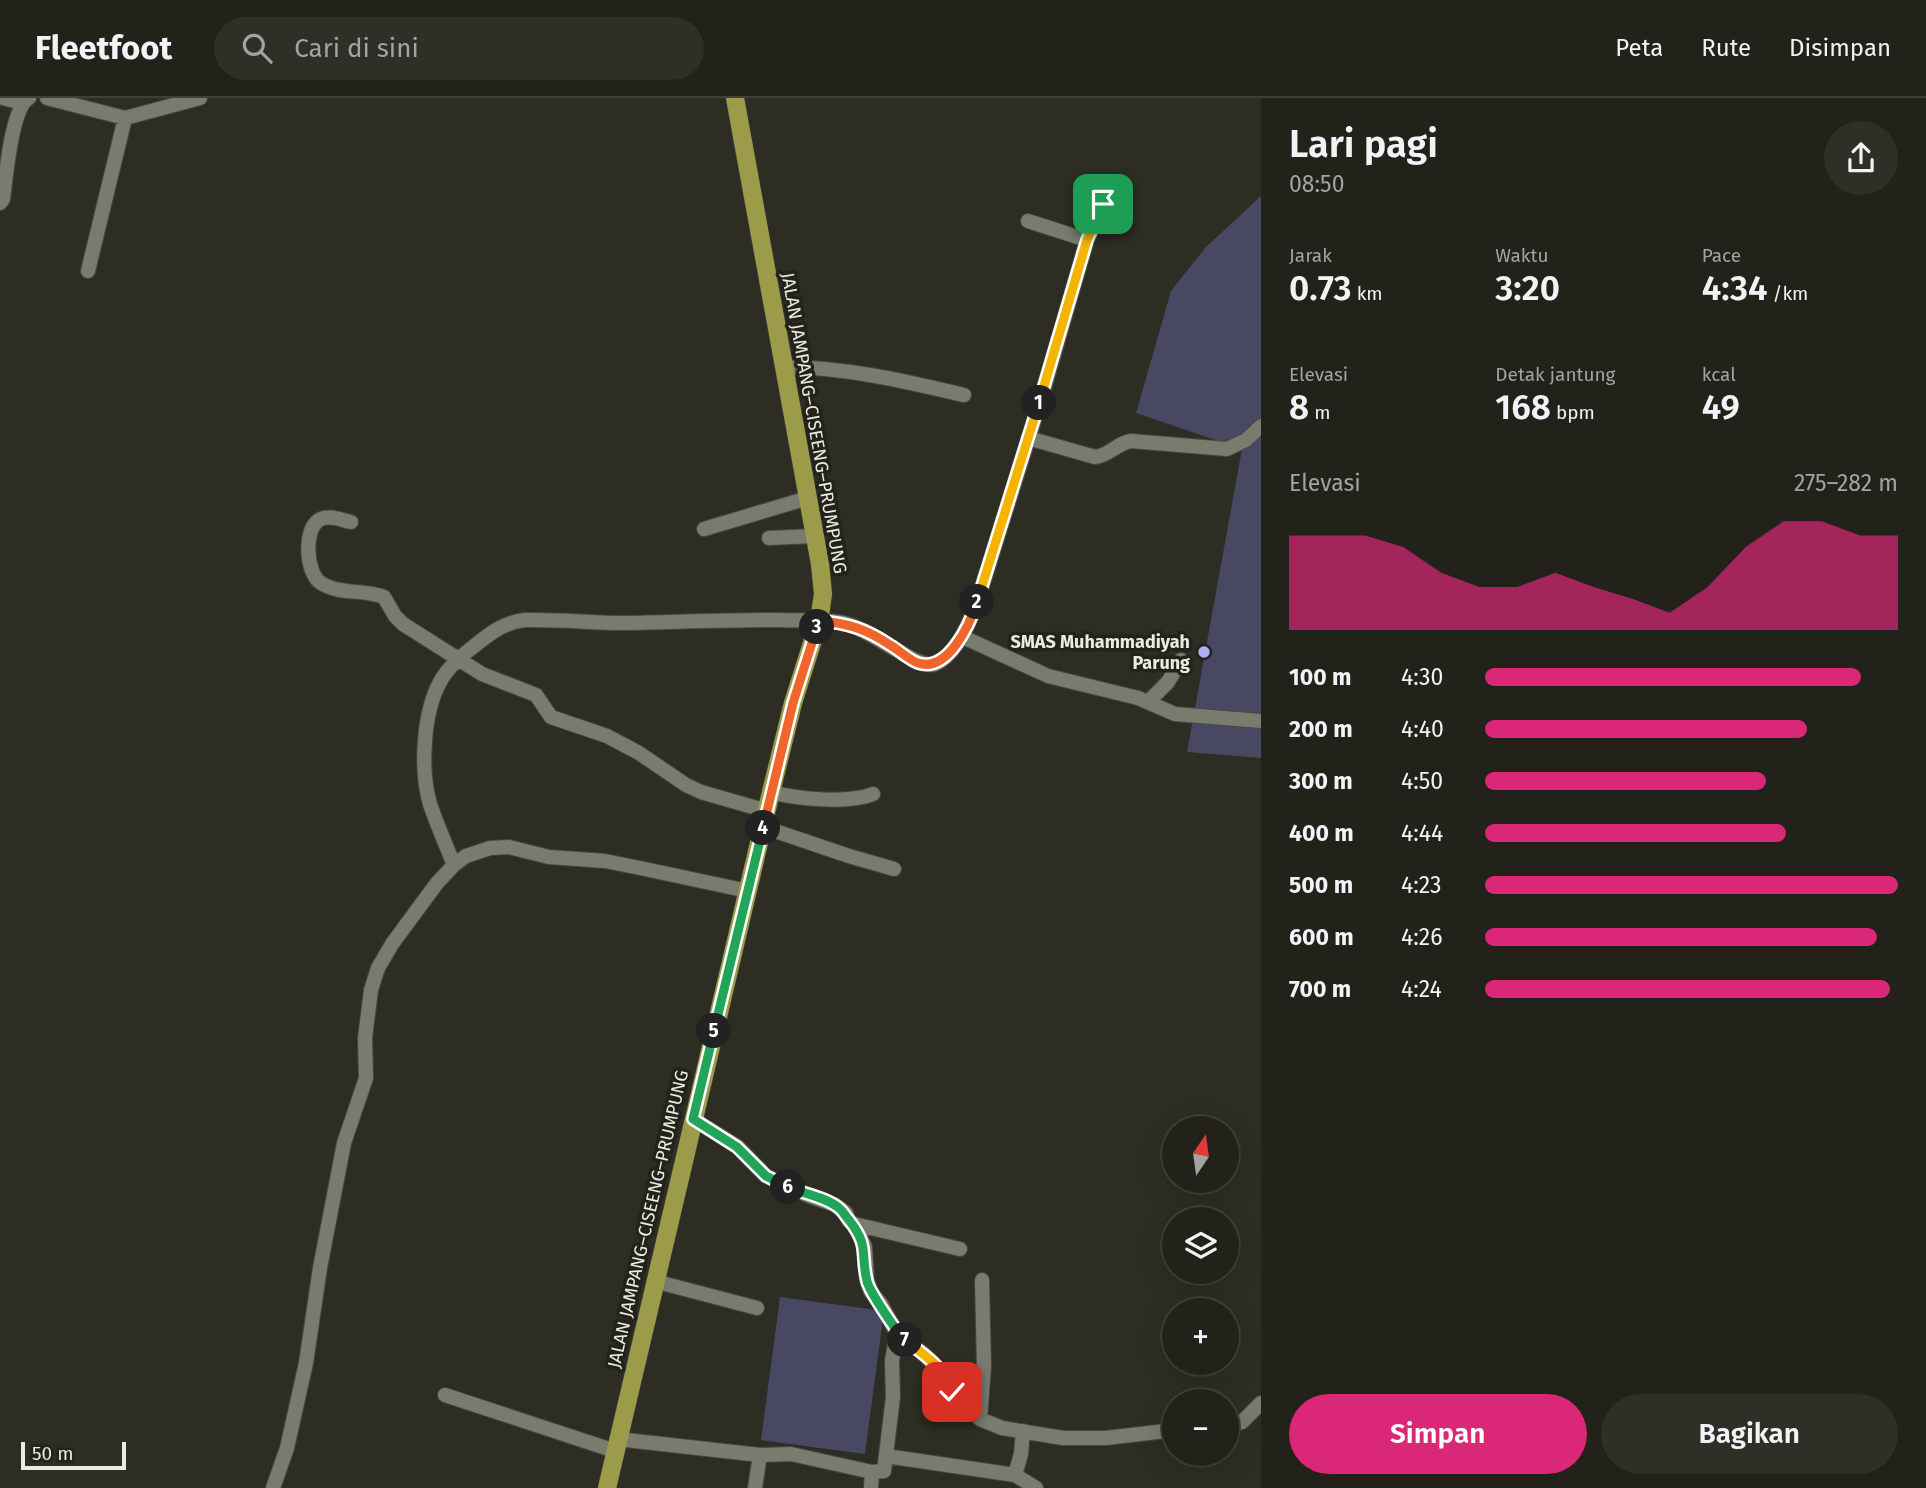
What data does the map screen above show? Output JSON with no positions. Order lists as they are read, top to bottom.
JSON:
{
  "streets": {
    "main road": ["JALAN JAMPANG–CISEENG–PRUMPUNG"]
  },
  "places": ["SMAS Muhammadiyah Parung"],
  "scale_bar": "50 m",
  "north": "top",
  "page": {
    "header": "Fleetfoot",
    "search": "Cari di sini",
    "nav": ["Peta", "Rute", "Disimpan"],
    "heading": ["Lari pagi", "08:50"],
    "stats": [
      ["Jarak", "0.73 km"],
      ["Waktu", "3:20"],
      ["Pace", "4:34 /km"],
      ["Elevasi", "8 m"],
      ["Detak jantung", "168 bpm"],
      ["kcal", "49"]
    ],
    "pins": [
      "1",
      "2",
      "3",
      "4",
      "5",
      "6",
      "7"
    ],
    "chart": ["Elevasi", "275–282 m"],
    "list": [
      {
        "name": "100 m",
        "note": "4:30"
      },
      {
        "name": "200 m",
        "note": "4:40"
      },
      {
        "name": "300 m",
        "note": "4:50"
      },
      {
        "name": "400 m",
        "note": "4:44"
      },
      {
        "name": "500 m",
        "note": "4:23"
      },
      {
        "name": "600 m",
        "note": "4:26"
      },
      {
        "name": "700 m",
        "note": "4:24"
      }
    ],
    "map_buttons": ["+", "−"],
    "buttons": ["Simpan", "Bagikan"],
    "scale": "50 m"
  }
}
